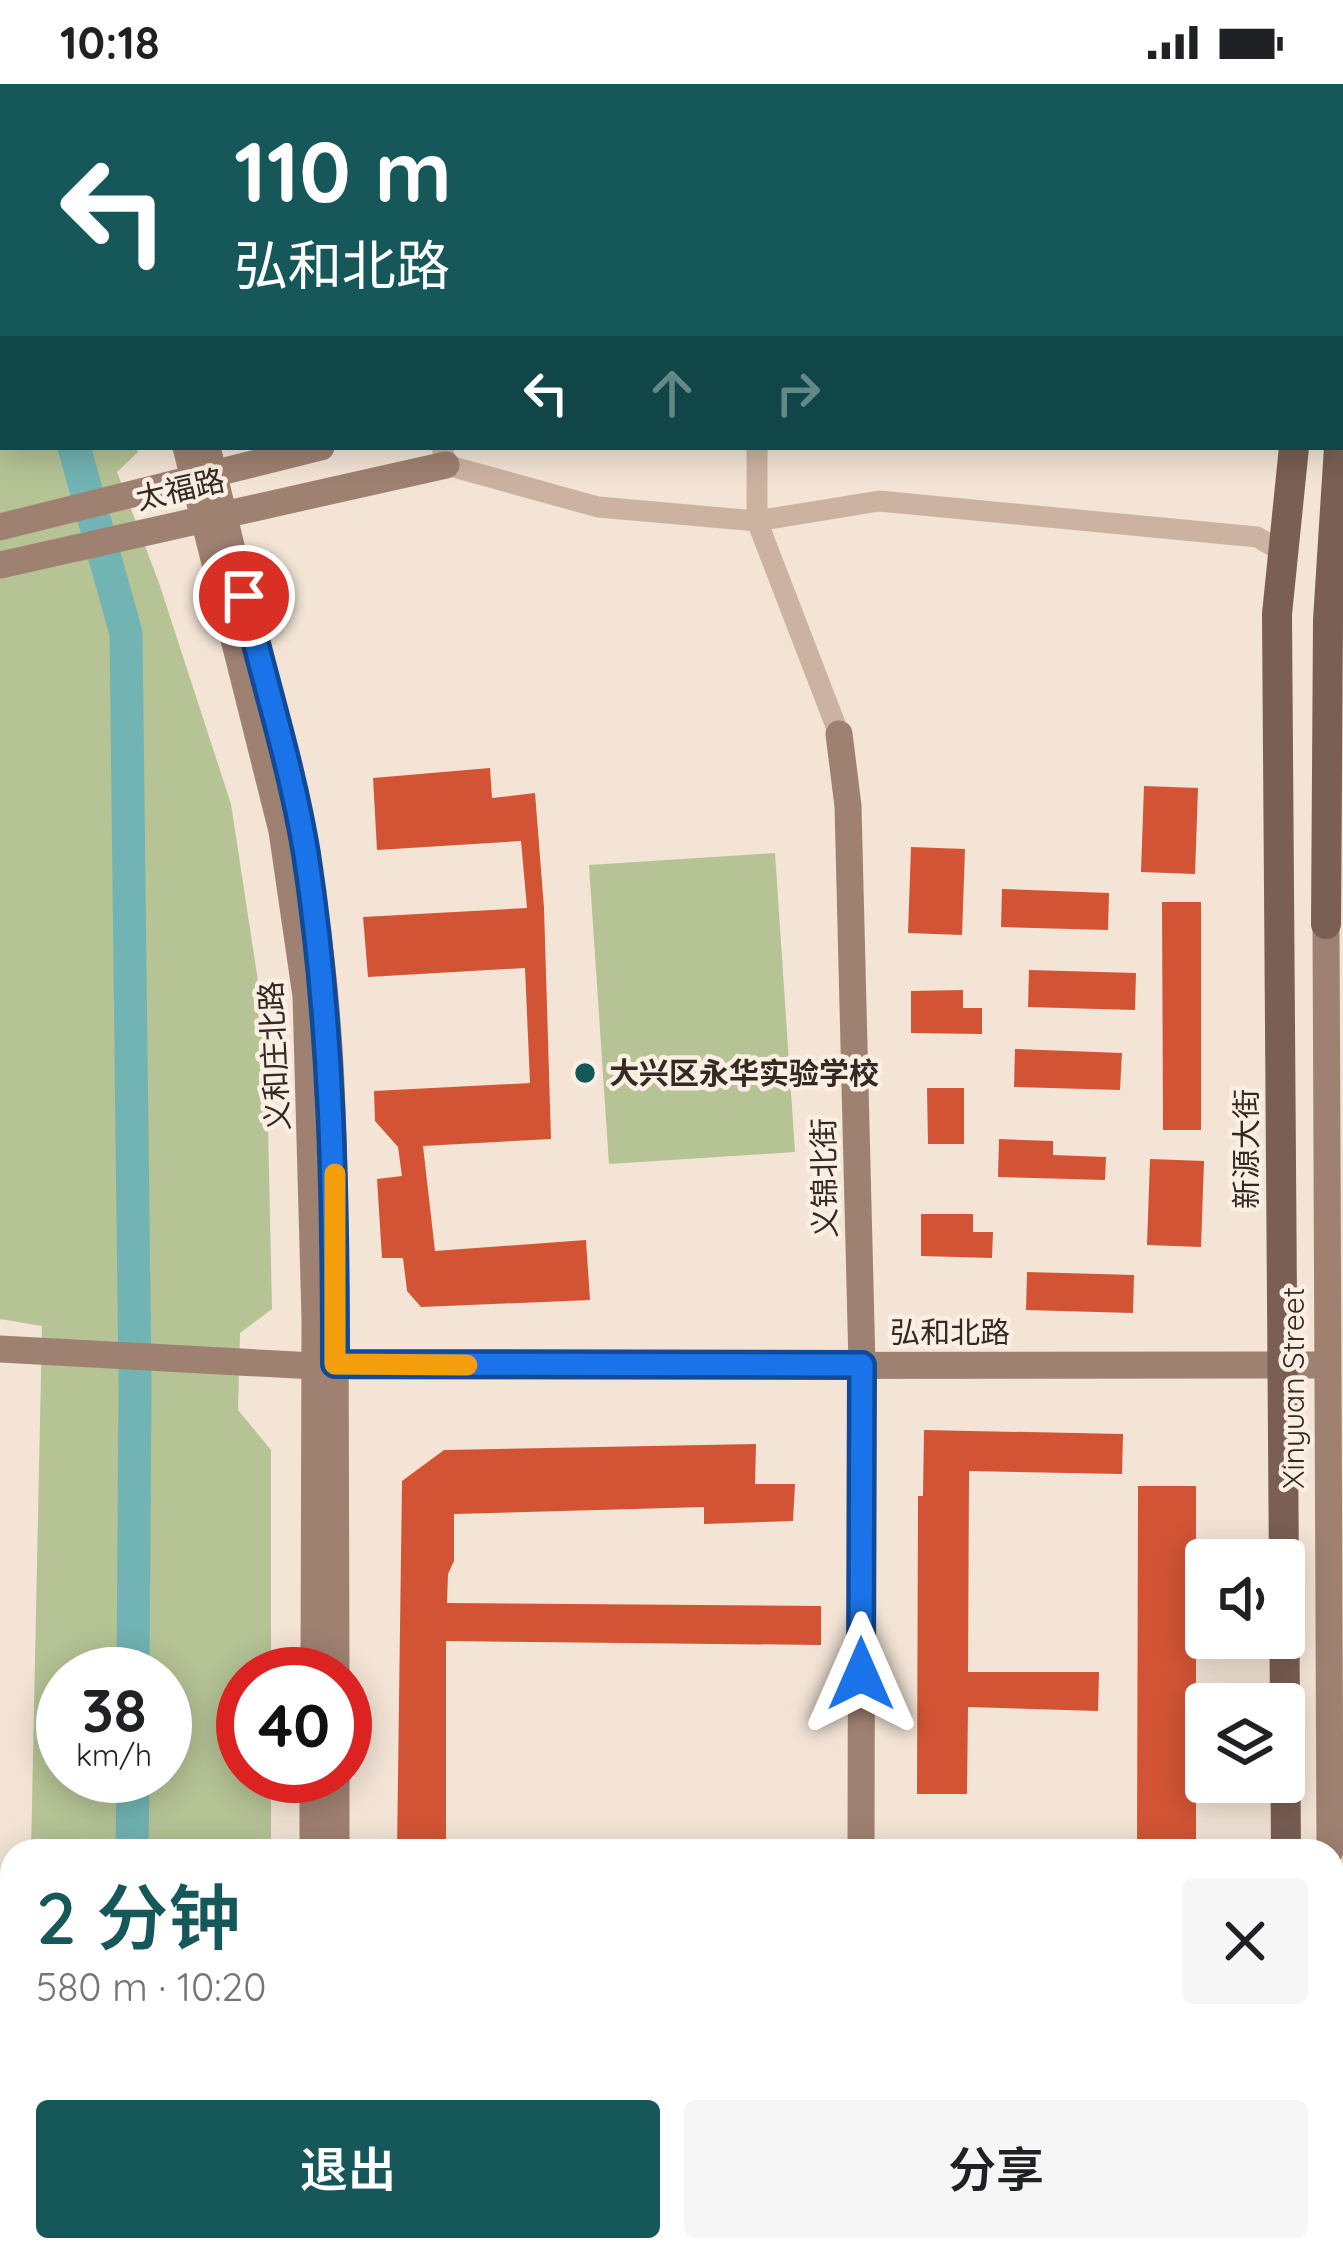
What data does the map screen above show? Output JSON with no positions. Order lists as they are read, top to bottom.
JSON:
{
  "streets": {
    "main road": [
      "太福路",
      "义和庄北路",
      "新源大街",
      "义锦北街",
      "弘和北路",
      "Xinyuan Street"
    ]
  },
  "crossings": [
    ["太福路", "义和庄北路"],
    ["义和庄北路", "弘和北路"],
    ["新源大街", "弘和北路"],
    ["义锦北街", "弘和北路"],
    ["弘和北路", "Xinyuan Street"]
  ],
  "places": ["大兴区永华实验学校"],
  "page": {
    "status": "10:18",
    "turn": ["110 m", "弘和北路"],
    "speed": "38 km/h",
    "limit": "40",
    "heading": ["2 分钟", "580 m · 10:20"],
    "buttons": ["退出", "分享"]
  }
}
